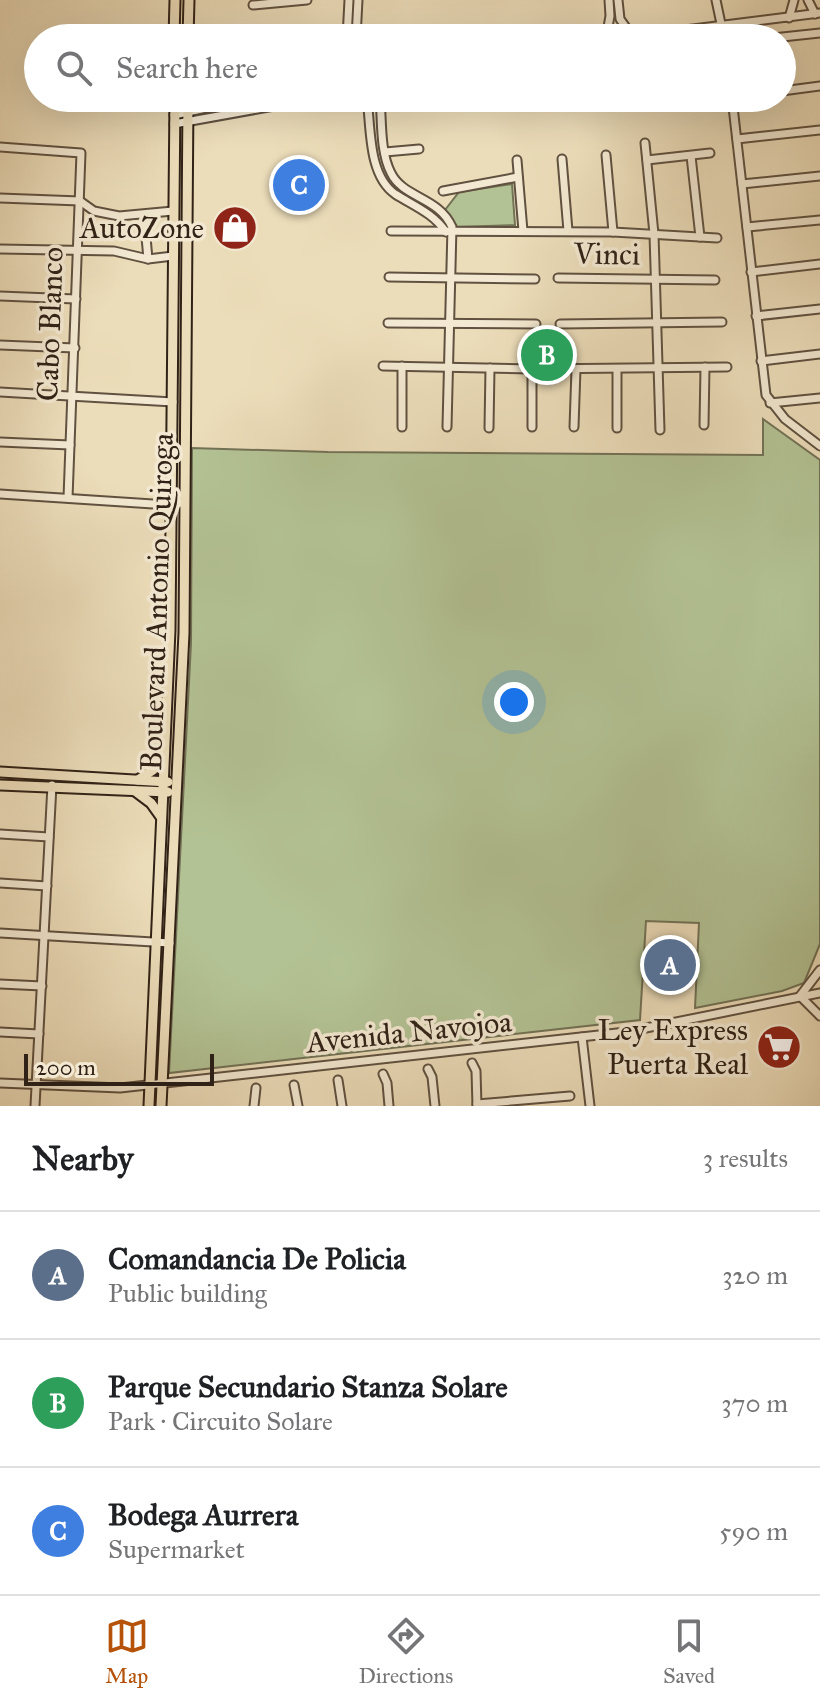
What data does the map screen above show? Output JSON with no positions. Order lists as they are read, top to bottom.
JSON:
{
  "streets": {
    "main road": ["Boulevard Antonio Quiroga"],
    "street": ["Vinci", "Cabo Blanco", "Avenida Navojoa"]
  },
  "crossings": [
    ["Boulevard Antonio Quiroga", "Avenida Navojoa"]
  ],
  "places": {
    "shop": ["AutoZone"],
    "supermarket": ["Ley Express Puerta Real"]
  },
  "scale_bar": "200 m",
  "page": {
    "search": "Search here",
    "pins": ["C", "B", "A"],
    "scale": "200 m",
    "heading": ["Nearby", "3 results"],
    "list": [
      {
        "mark": "A",
        "name": "Comandancia De Policia",
        "note": "Public building",
        "value": "320 m"
      },
      {
        "mark": "B",
        "name": "Parque Secundario Stanza Solare",
        "note": "Park · Circuito Solare",
        "value": "370 m"
      },
      {
        "mark": "C",
        "name": "Bodega Aurrera",
        "note": "Supermarket",
        "value": "590 m"
      }
    ],
    "nav": ["Map", "Directions", "Saved"]
  }
}
